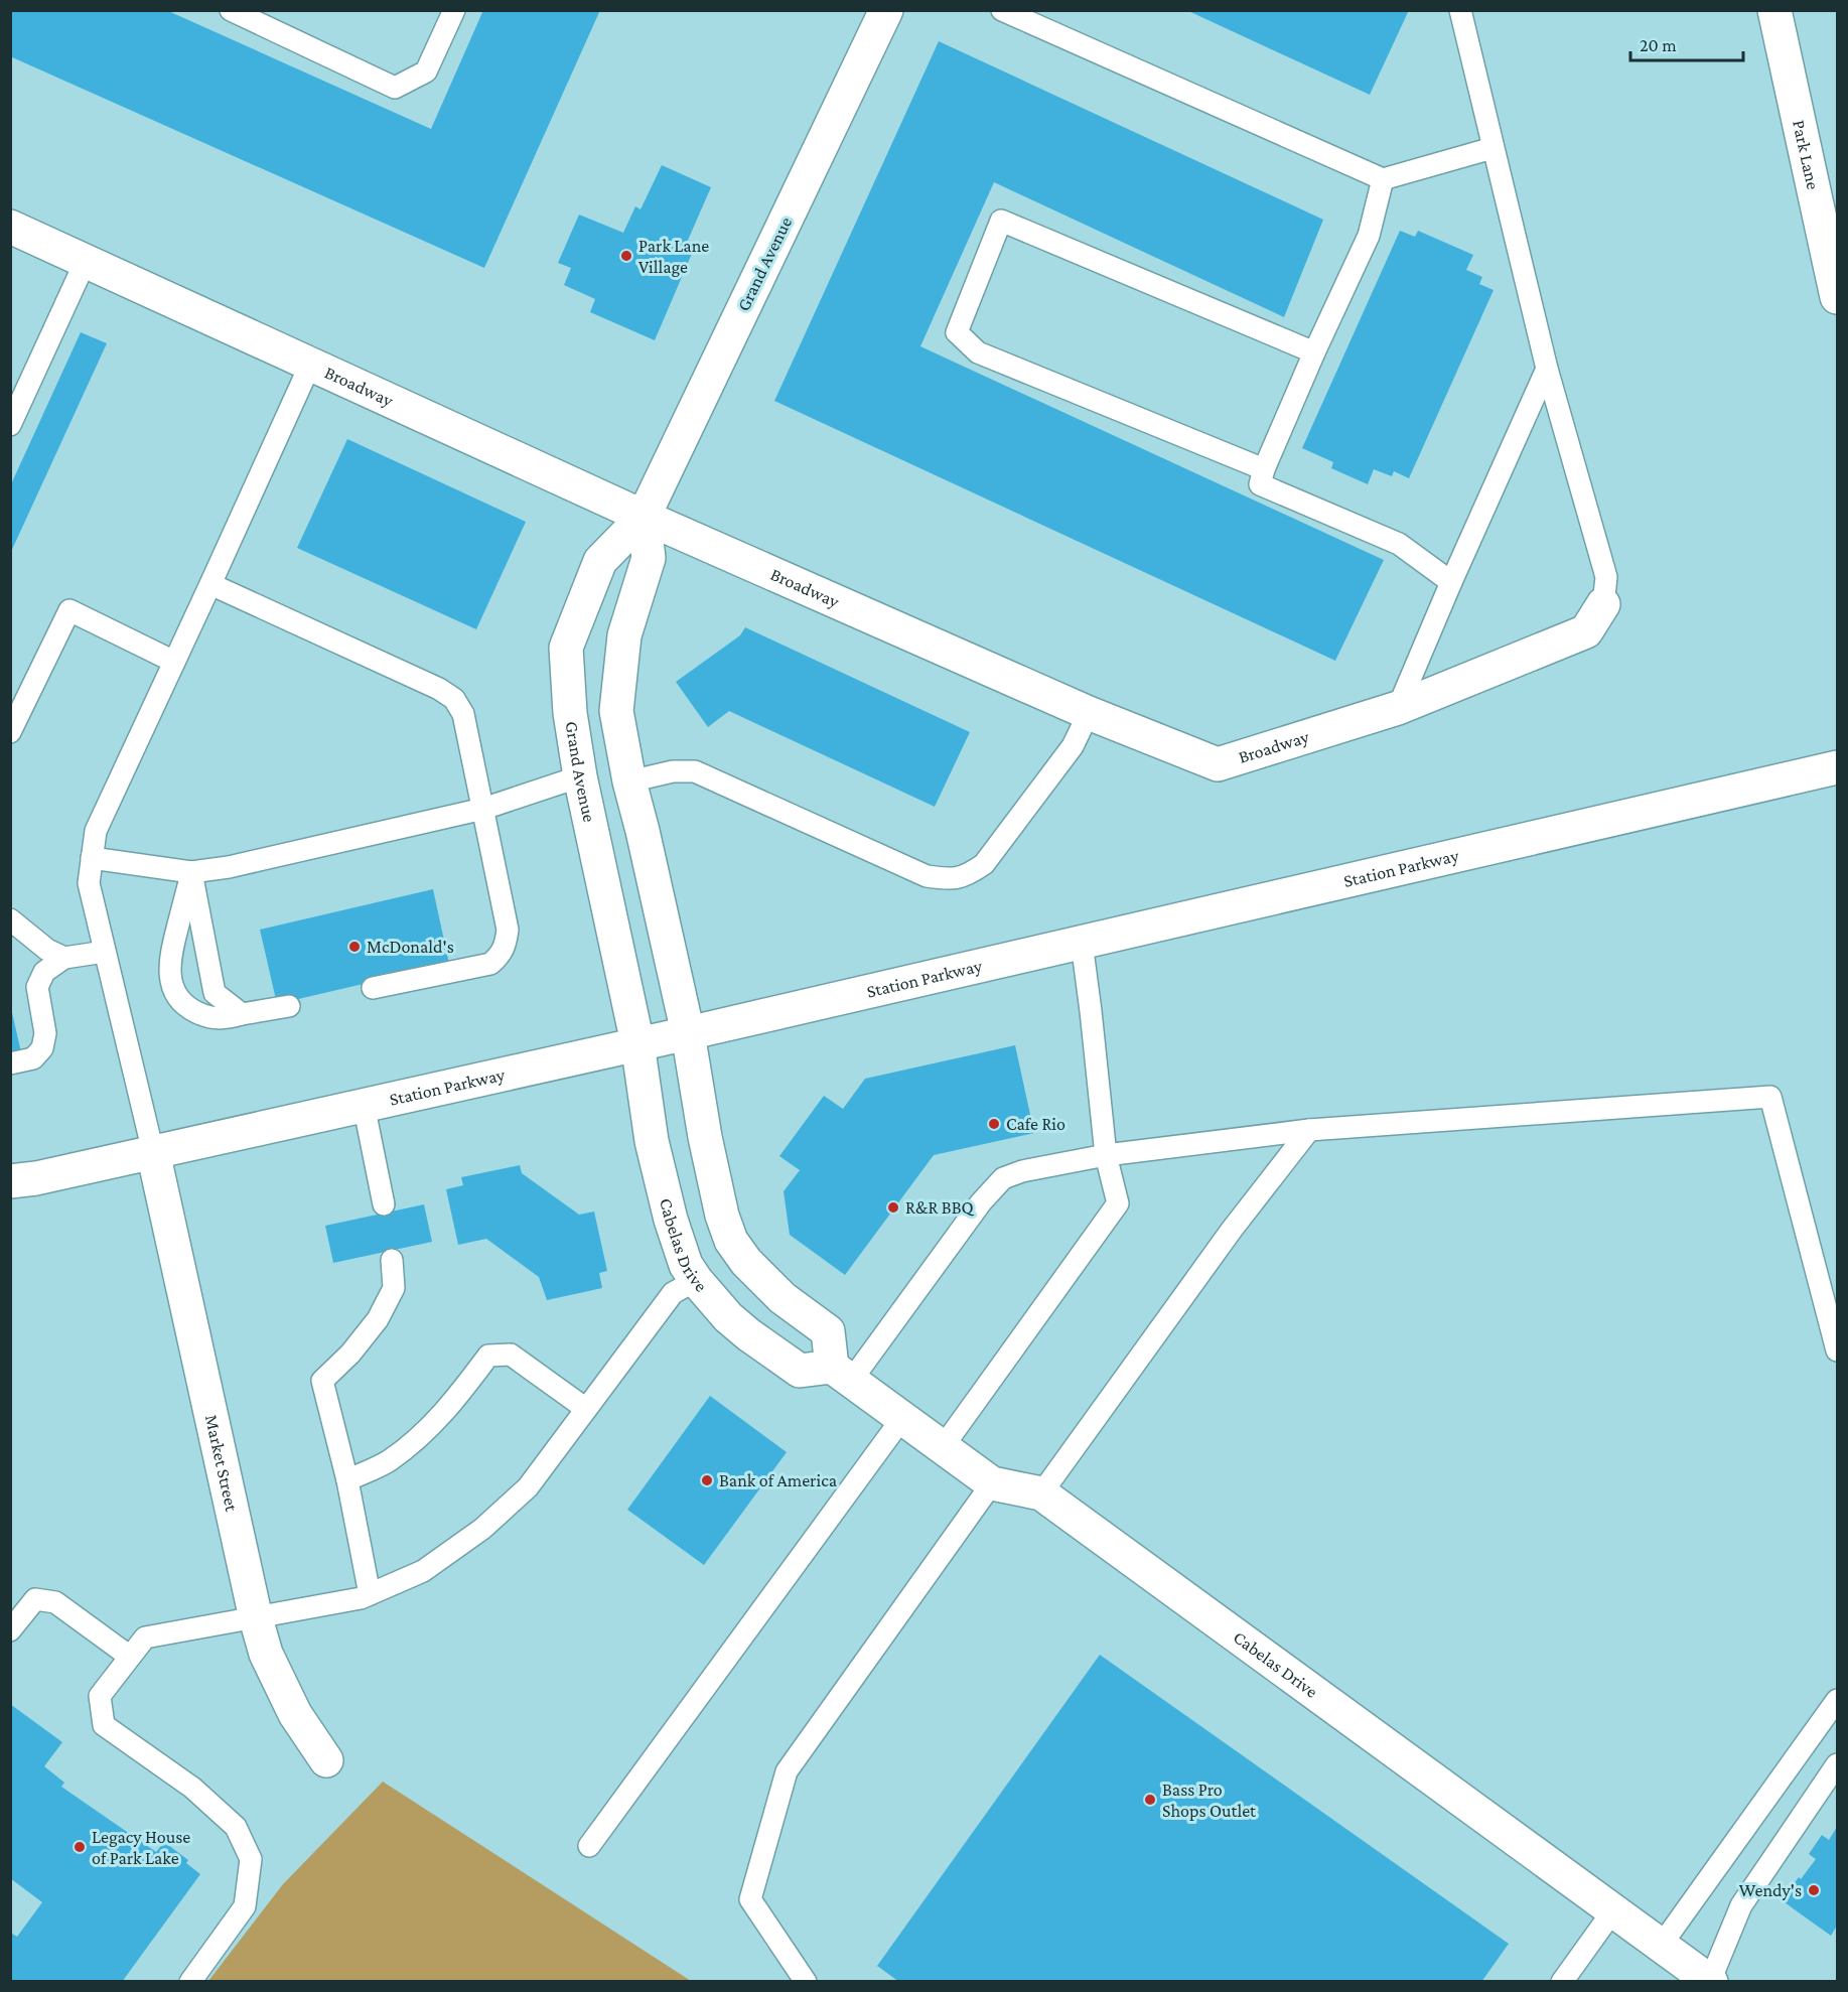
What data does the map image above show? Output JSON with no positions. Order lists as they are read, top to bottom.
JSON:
{
  "streets": {
    "street": [
      "Park Lane",
      "Grand Avenue",
      "Broadway",
      "Station Parkway",
      "Cabelas Drive",
      "Market Street"
    ]
  },
  "crossings": [
    ["Grand Avenue", "Broadway"],
    ["Grand Avenue", "Station Parkway"],
    ["Grand Avenue", "Cabelas Drive"],
    ["Station Parkway", "Cabelas Drive"],
    ["Station Parkway", "Market Street"]
  ],
  "places": [
    "Park Lane Village",
    "McDonald's",
    "Cafe Rio",
    "R&R BBQ",
    "Bank of America",
    "Bass Pro Shops Outlet",
    "Legacy House of Park Lake",
    "Wendy's"
  ],
  "scale_bar": "20 m"
}
